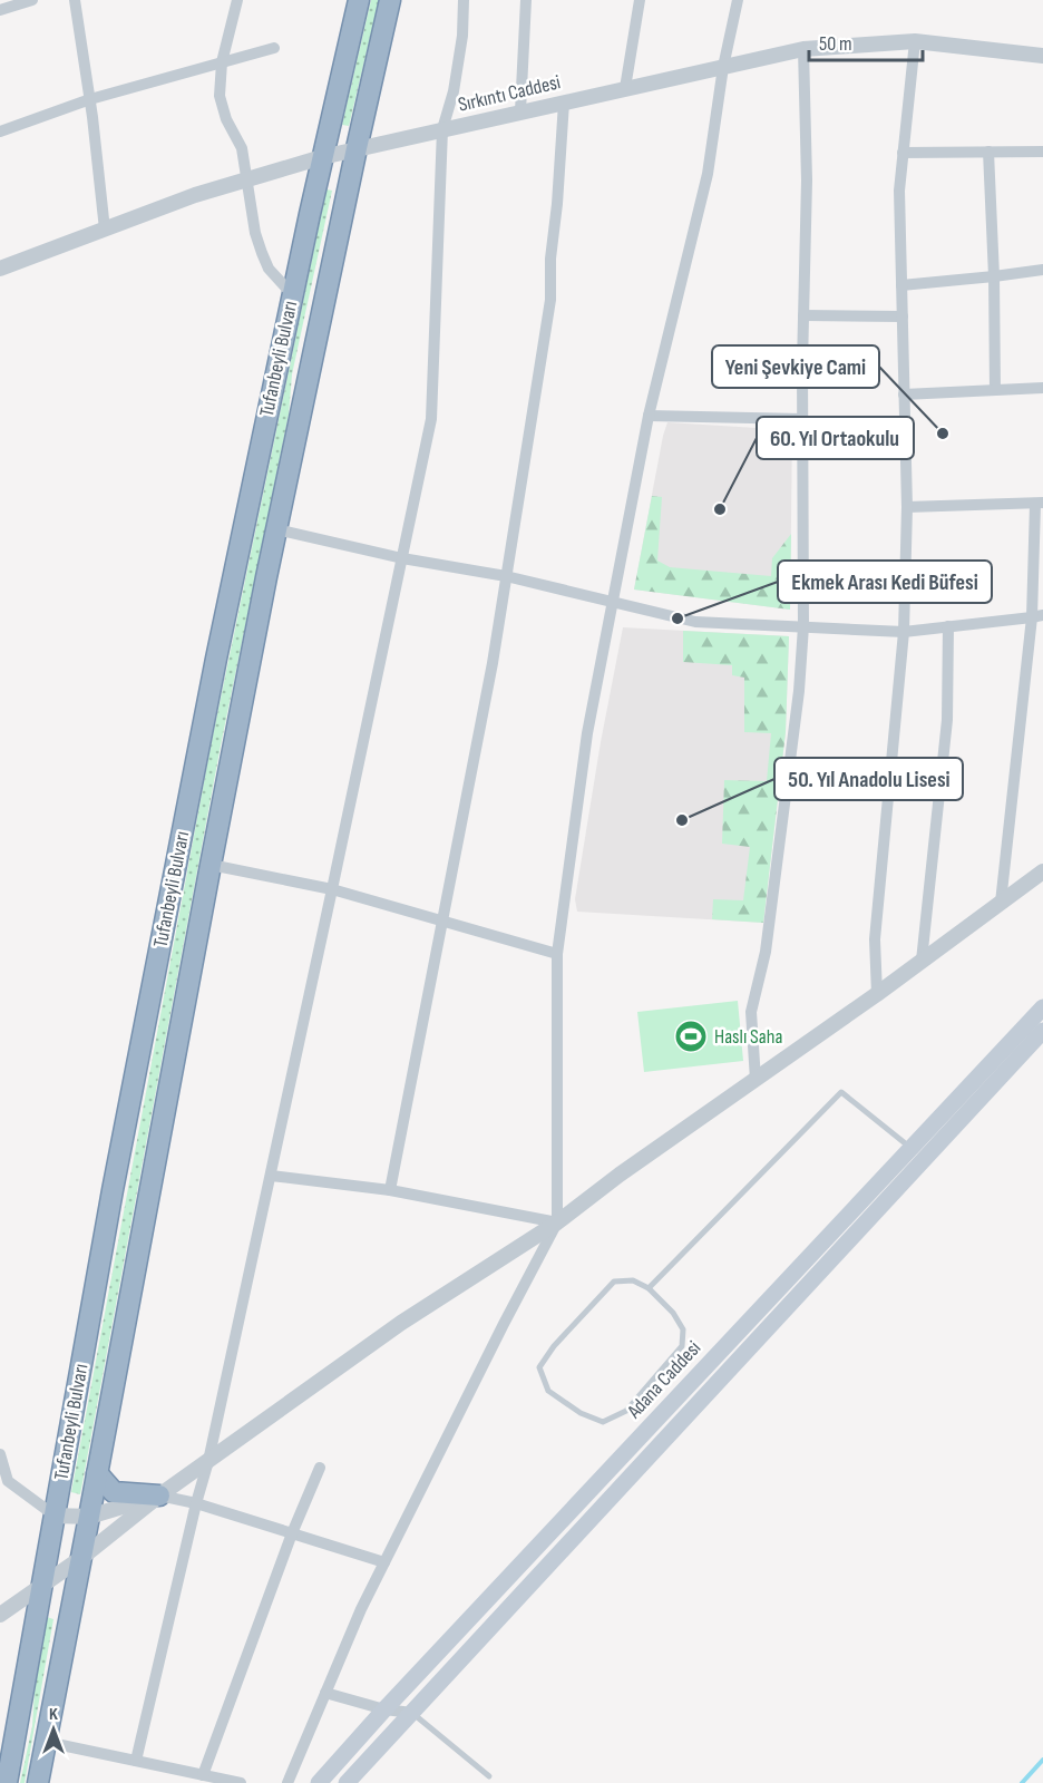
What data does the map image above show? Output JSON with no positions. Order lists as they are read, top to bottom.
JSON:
{
  "streets": {
    "highway": ["Tufanbeyli Bulvarı"],
    "main road": ["Adana Caddesi"],
    "street": ["Sırkıntı Caddesi"]
  },
  "crossings": [
    ["Sırkıntı Caddesi", "Tufanbeyli Bulvarı"]
  ],
  "places": {
    "other": [
      "Yeni Şevkiye Cami",
      "60. Yıl Ortaokulu",
      "Ekmek Arası Kedi Büfesi",
      "50. Yıl Anadolu Lisesi"
    ],
    "sports": ["Haslı Saha"]
  },
  "scale_bar": "50 m",
  "north": "top"
}
